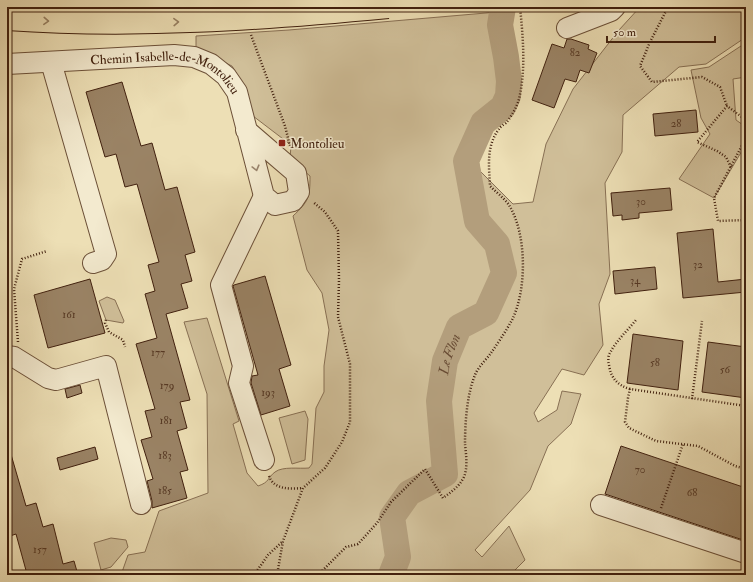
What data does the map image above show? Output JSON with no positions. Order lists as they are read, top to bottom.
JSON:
{
  "streets": {
    "street": ["Chemin Isabelle-de-Montolieu"]
  },
  "water": ["Le Flon"],
  "places": {
    "transit": ["Montolieu"]
  },
  "house_numbers": [
    "82",
    "28",
    "30",
    "32",
    "34",
    "161",
    "177",
    "58",
    "56",
    "179",
    "193",
    "181",
    "183",
    "70",
    "185",
    "68",
    "157"
  ],
  "scale_bar": "50 m"
}
